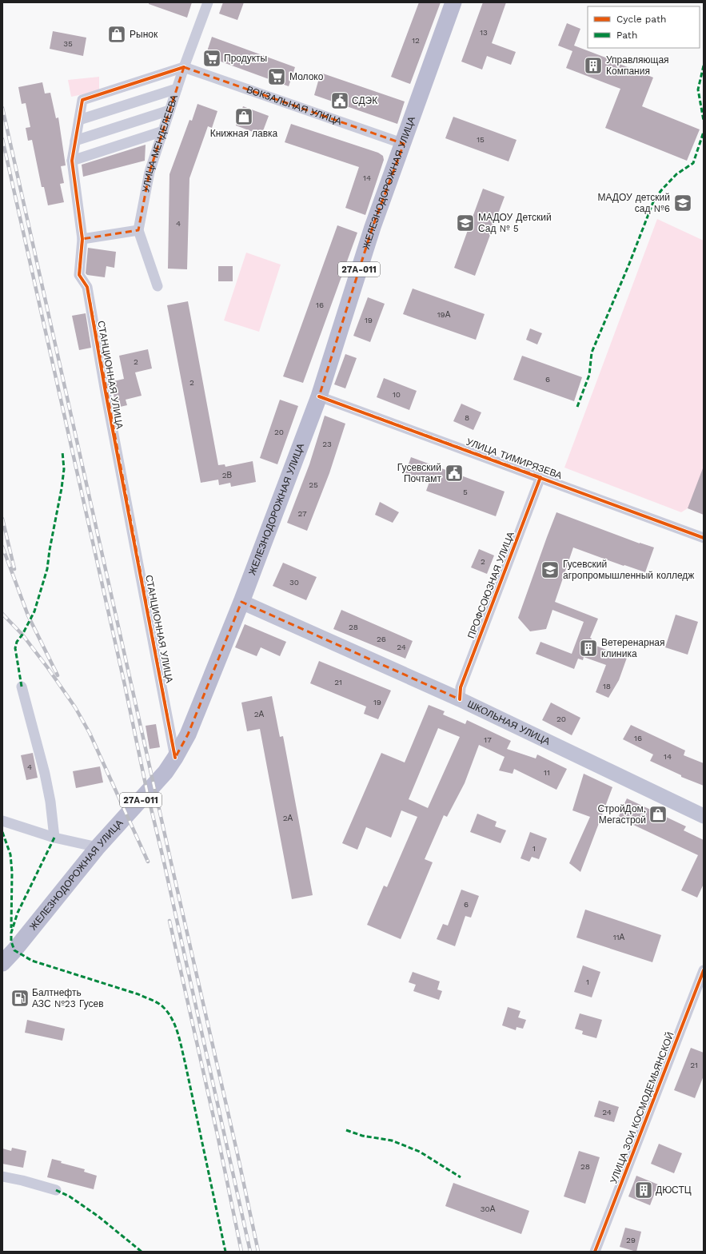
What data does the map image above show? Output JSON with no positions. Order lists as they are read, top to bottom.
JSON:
{
  "streets": {
    "main road": ["ЖЕЛЕЗНОДОРОЖНАЯ УЛИЦА", "27А-011", "ШКОЛЬНАЯ УЛИЦА"],
    "street": [
      "ВОКЗАЛЬНАЯ УЛИЦА",
      "УЛИЦА МЕНДЕЛЕЕВА",
      "СТАНЦИОННАЯ УЛИЦА",
      "УЛИЦА ТИМИРЯЗЕВА",
      "ПРОФСОЮЗНАЯ УЛИЦА",
      "УЛИЦА ЗОИ КОСМОДЕМЬЯНСКОЙ"
    ]
  },
  "crossings": [
    ["ВОКЗАЛЬНАЯ УЛИЦА", "УЛИЦА МЕНДЕЛЕЕВА"],
    ["ВОКЗАЛЬНАЯ УЛИЦА", "ЖЕЛЕЗНОДОРОЖНАЯ УЛИЦА"],
    ["ВОКЗАЛЬНАЯ УЛИЦА", "СТАНЦИОННАЯ УЛИЦА"],
    ["УЛИЦА МЕНДЕЛЕЕВА", "СТАНЦИОННАЯ УЛИЦА"],
    ["ЖЕЛЕЗНОДОРОЖНАЯ УЛИЦА", "СТАНЦИОННАЯ УЛИЦА"],
    ["ЖЕЛЕЗНОДОРОЖНАЯ УЛИЦА", "УЛИЦА ТИМИРЯЗЕВА"],
    ["ЖЕЛЕЗНОДОРОЖНАЯ УЛИЦА", "ШКОЛЬНАЯ УЛИЦА"],
    ["УЛИЦА ТИМИРЯЗЕВА", "ПРОФСОЮЗНАЯ УЛИЦА"],
    ["ПРОФСОЮЗНАЯ УЛИЦА", "ШКОЛЬНАЯ УЛИЦА"]
  ],
  "places": {
    "shop": ["Рынок", "Книжная лавка", "СтройДом, Мегастрой"],
    "supermarket": ["Продукты", "Молоко"],
    "building": ["Управляющая Компания", "Ветеренарная клиника", "ДЮСТЦ"],
    "public building": ["СДЭК", "Гусевский Почтамт"],
    "school or university": ["МАДОУ детский сад №6", "МАДОУ Детский Сад № 5", "Гусевский агропромышленный колледж"],
    "fuel station": ["Балтнефть АЗС №23 Гусев"]
  },
  "house_numbers": [
    "13",
    "12",
    "35",
    "15",
    "14",
    "4",
    "16",
    "19А",
    "19",
    "2",
    "6",
    "2",
    "10",
    "8",
    "20",
    "23",
    "2В",
    "25",
    "5",
    "27",
    "2",
    "30",
    "28",
    "26",
    "24",
    "21",
    "18",
    "19",
    "2А",
    "20",
    "16",
    "17",
    "14",
    "4",
    "11",
    "2А",
    "1",
    "6",
    "11А",
    "1",
    "21",
    "24",
    "28",
    "30А",
    "29"
  ],
  "legend": ["Cycle path", "Path"]
}
